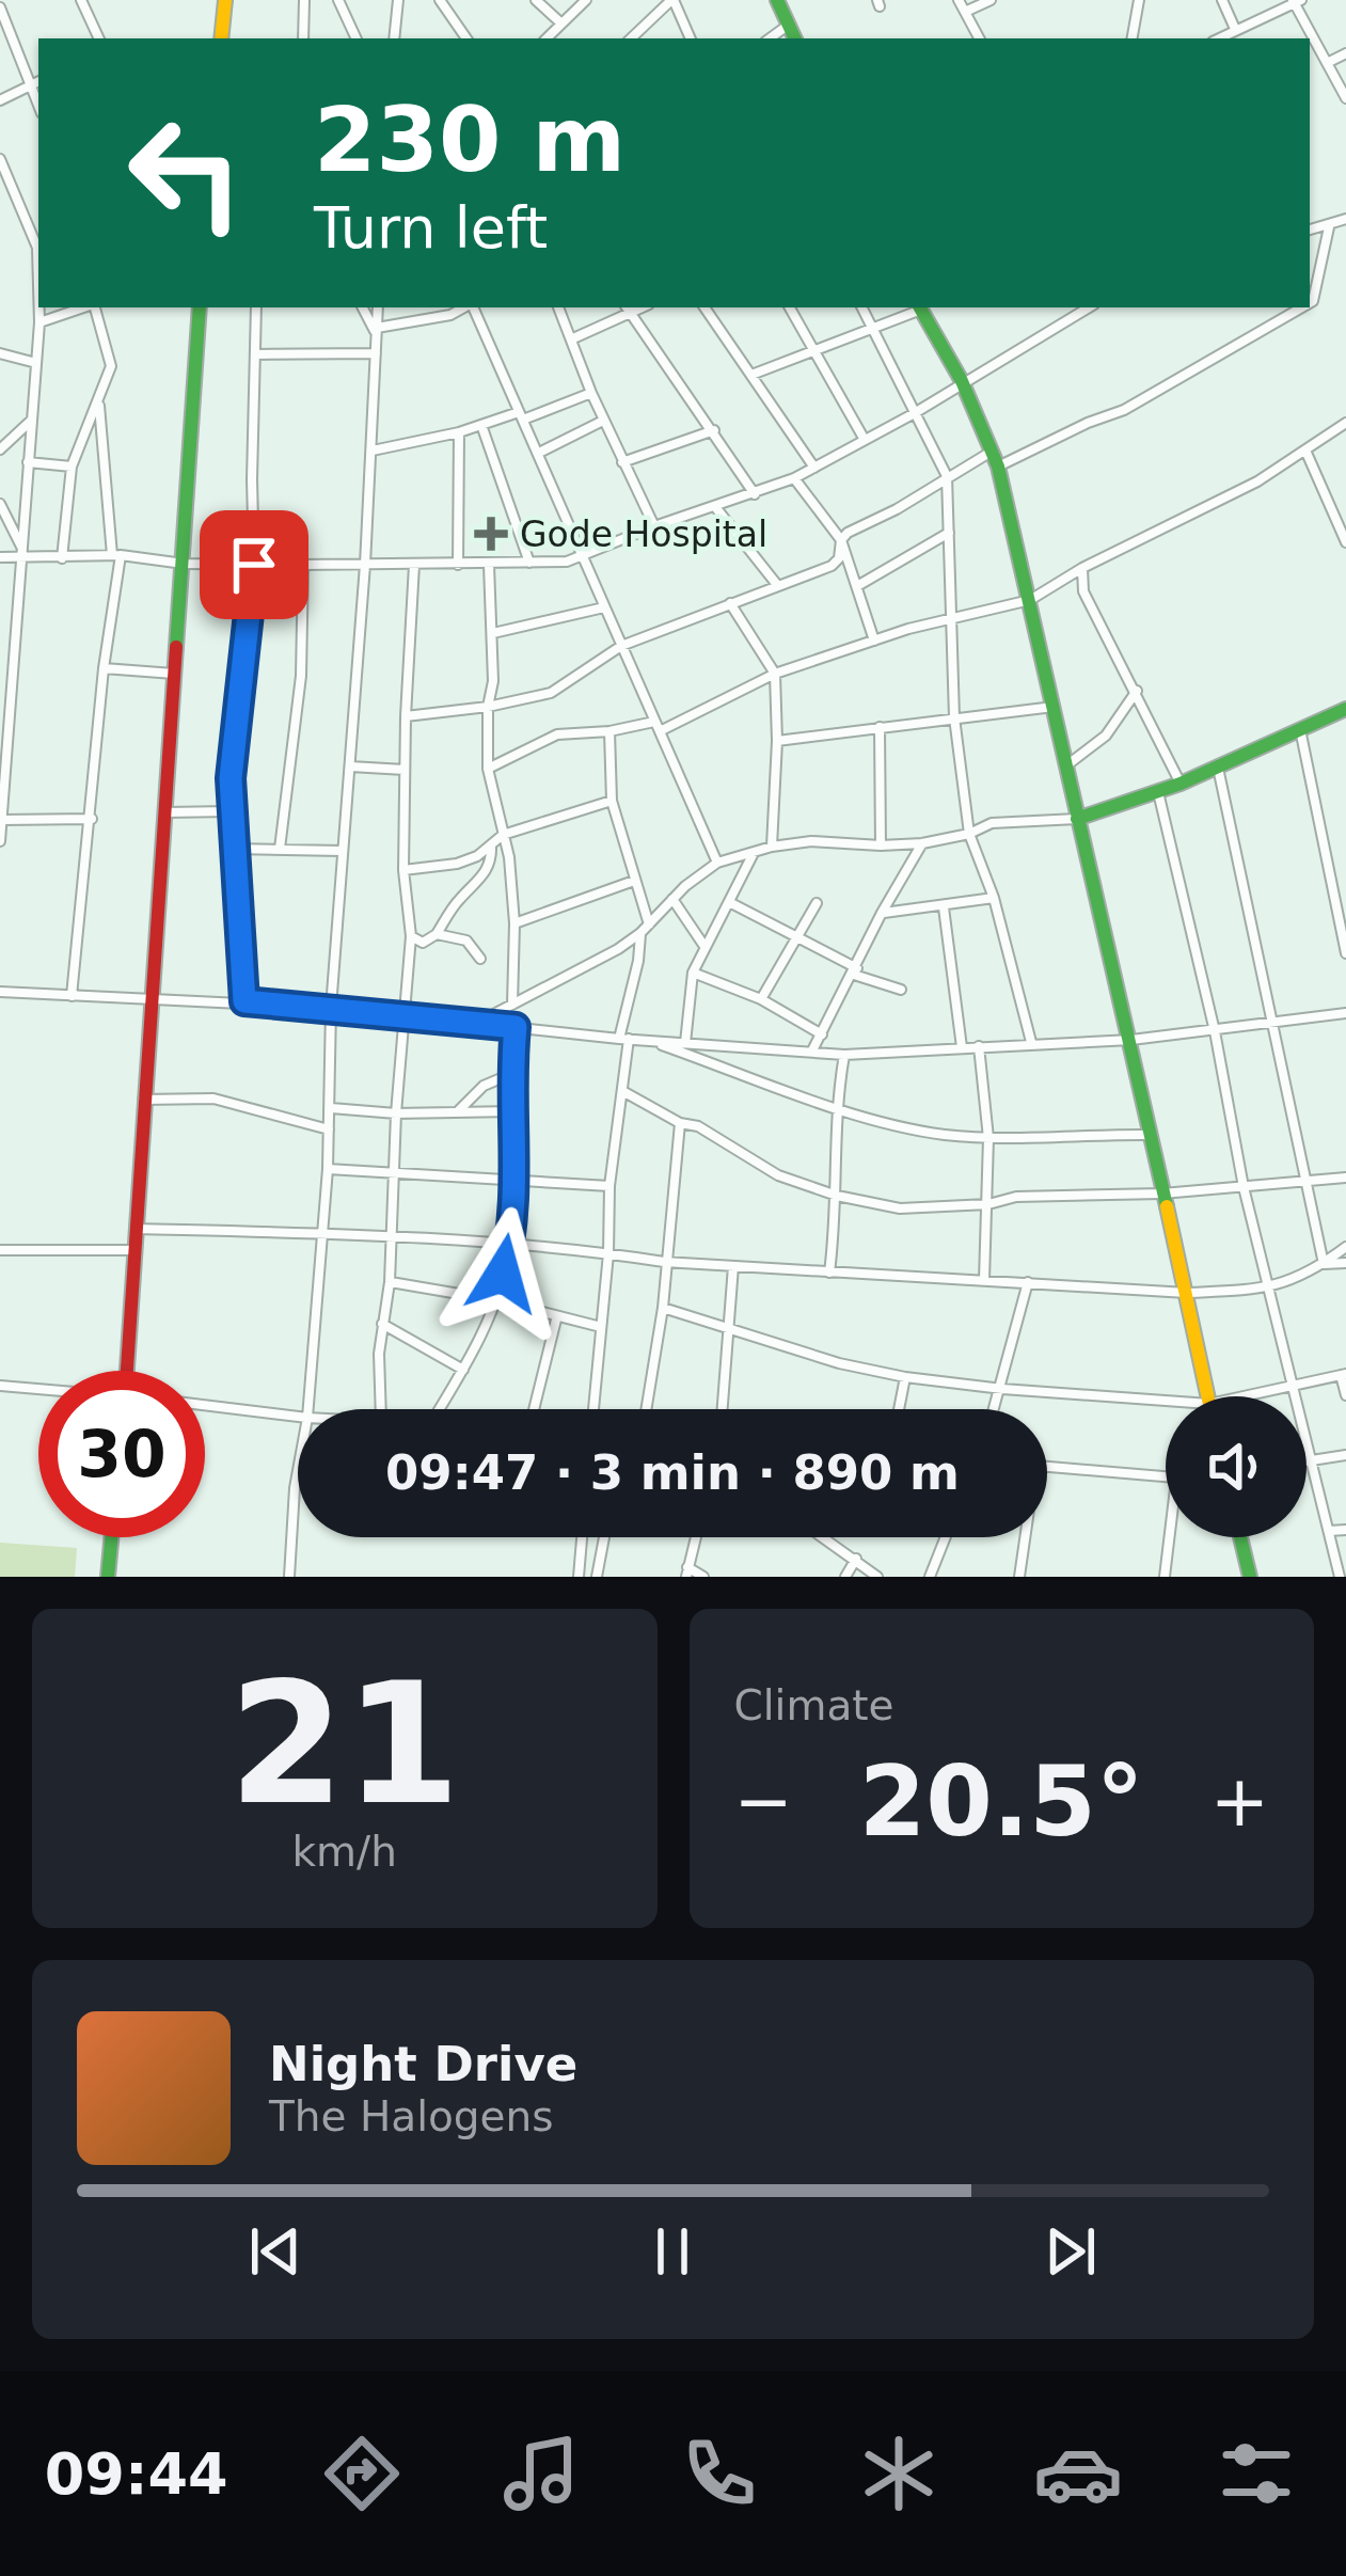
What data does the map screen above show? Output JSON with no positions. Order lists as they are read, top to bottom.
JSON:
{
  "places": {
    "health": ["Gode Hospital"]
  },
  "page": {
    "turn": ["230 m", "Turn left"],
    "limit": "30",
    "trip": "09:47 · 3 min · 890 m",
    "tile": [
      ["21", "km/h"],
      "Climate"
    ],
    "heat": ["−", "20.5°", "+"],
    "song": ["Night Drive", "The Halogens"],
    "tabs": "09:44"
  }
}
